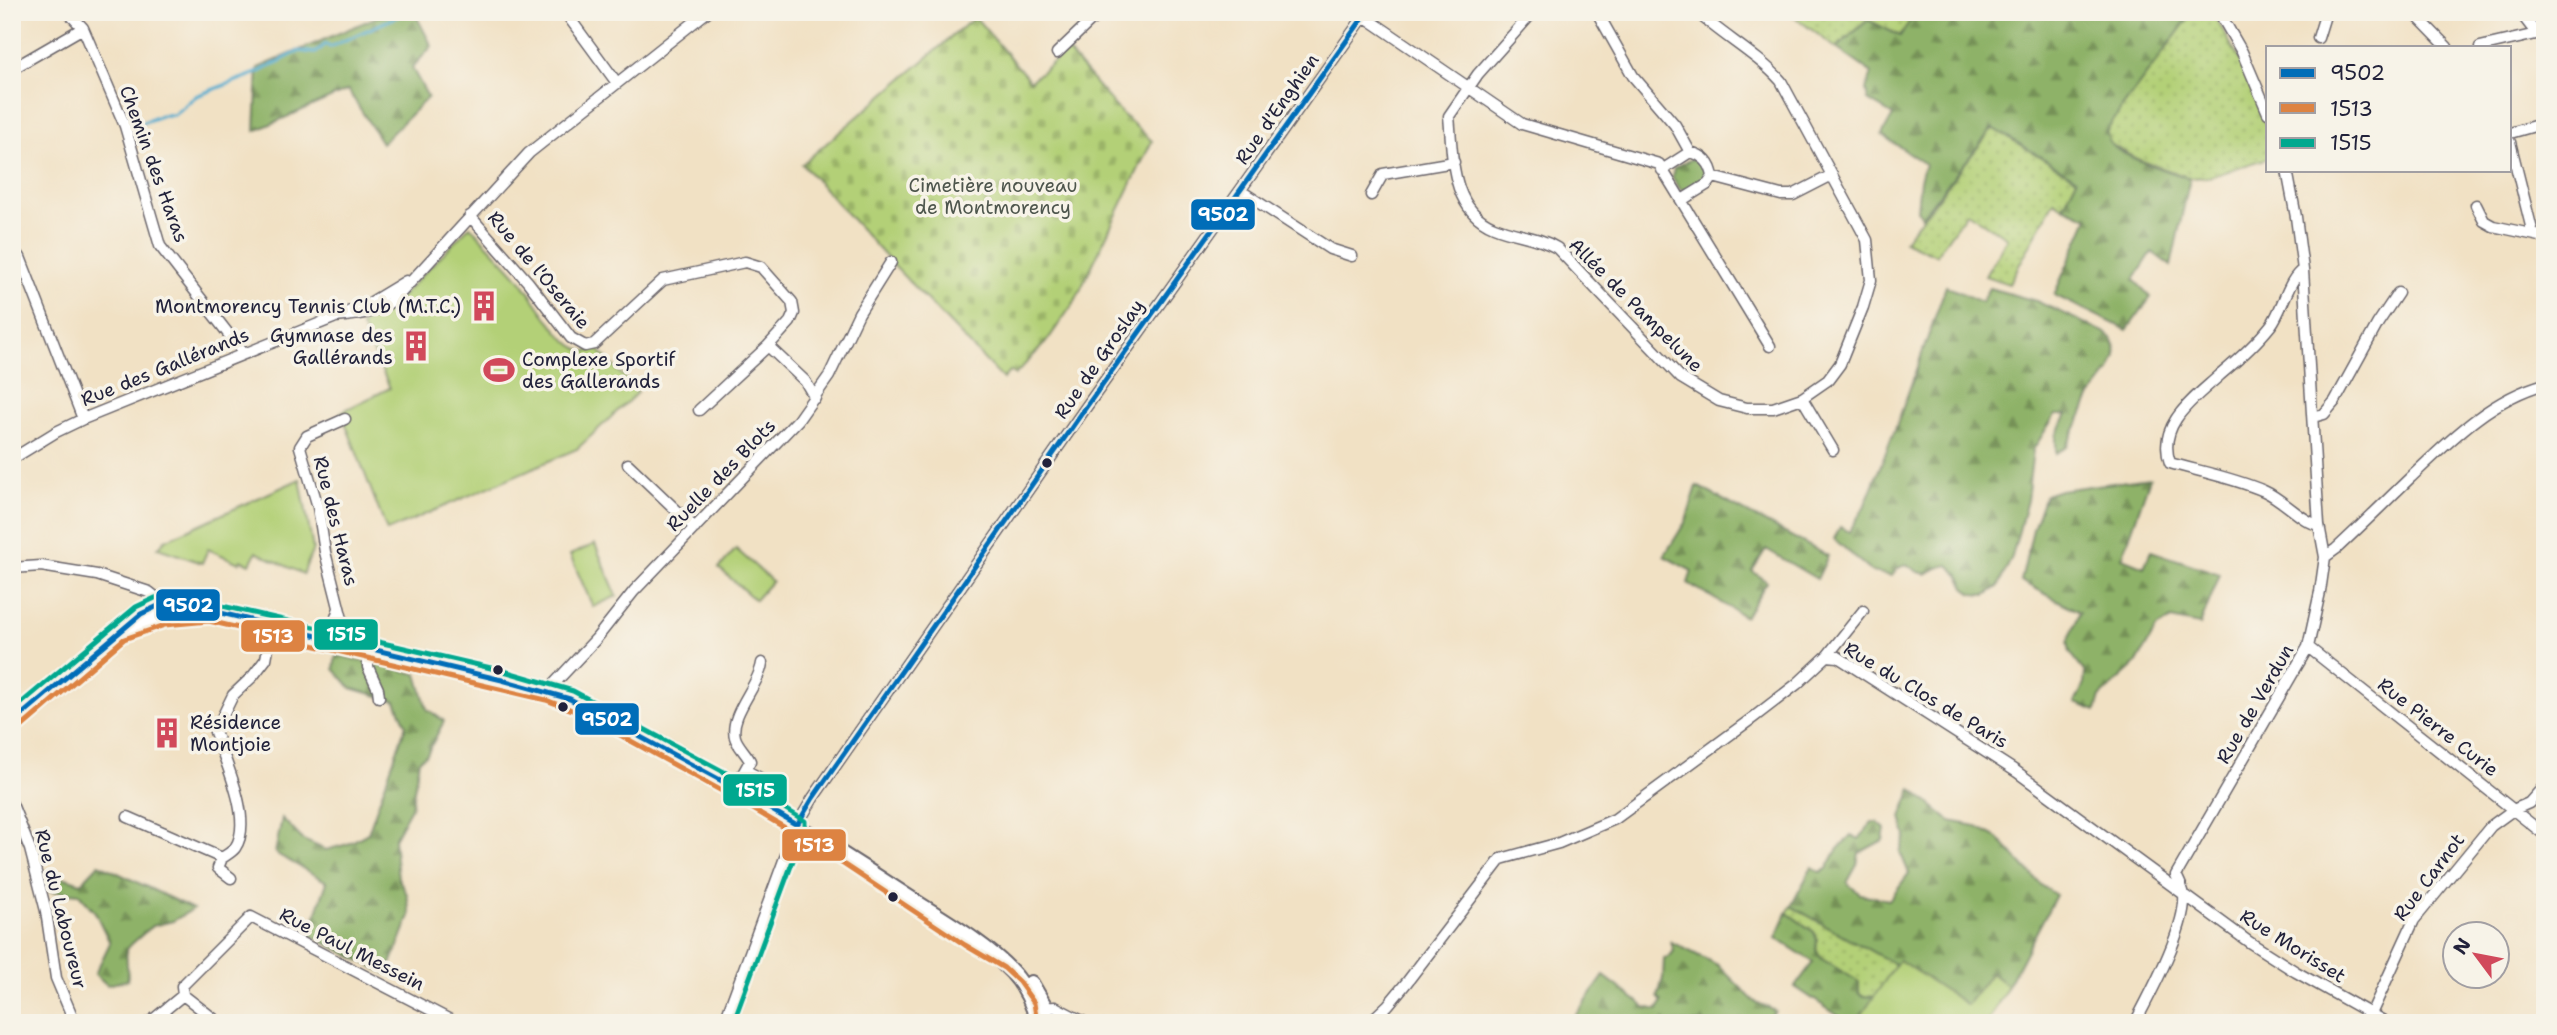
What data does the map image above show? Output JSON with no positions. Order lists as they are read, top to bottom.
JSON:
{
  "streets": {
    "street": [
      "Rue d'Enghien",
      "Chemin des Haras",
      "Rue de l'Oseraie",
      "Allée de Pampelune",
      "Rue de Groslay",
      "Rue des Gallérands",
      "Ruelle des Blots",
      "Rue des Haras",
      "Rue du Clos de Paris",
      "Rue de Verdun",
      "Rue Pierre Curie",
      "Rue Carnot",
      "Rue du Laboureur",
      "Rue Morisset",
      "Rue Paul Messein"
    ]
  },
  "crossings": [
    ["Rue d'Enghien", "Rue de Groslay"],
    ["Chemin des Haras", "Rue des Gallérands"],
    ["Rue de l'Oseraie", "Rue des Gallérands"],
    ["Rue du Clos de Paris", "Rue de Verdun"],
    ["Rue du Clos de Paris", "Rue Morisset"],
    ["Rue de Verdun", "Rue Pierre Curie"],
    ["Rue de Verdun", "Rue Morisset"],
    ["Rue Pierre Curie", "Rue Carnot"],
    ["Rue Carnot", "Rue Morisset"]
  ],
  "parks": ["Cimetière nouveau de Montmorency"],
  "places": {
    "building": ["Montmorency Tennis Club (M.T.C.)", "Gymnase des Gallérands", "Résidence Montjoie"],
    "sports": ["Complexe Sportif des Gallerands"]
  },
  "lines": ["transit line 9502", "transit line 1515", "transit line 1513"],
  "legend": ["9502", "1513", "1515"],
  "north": "top left"
}
